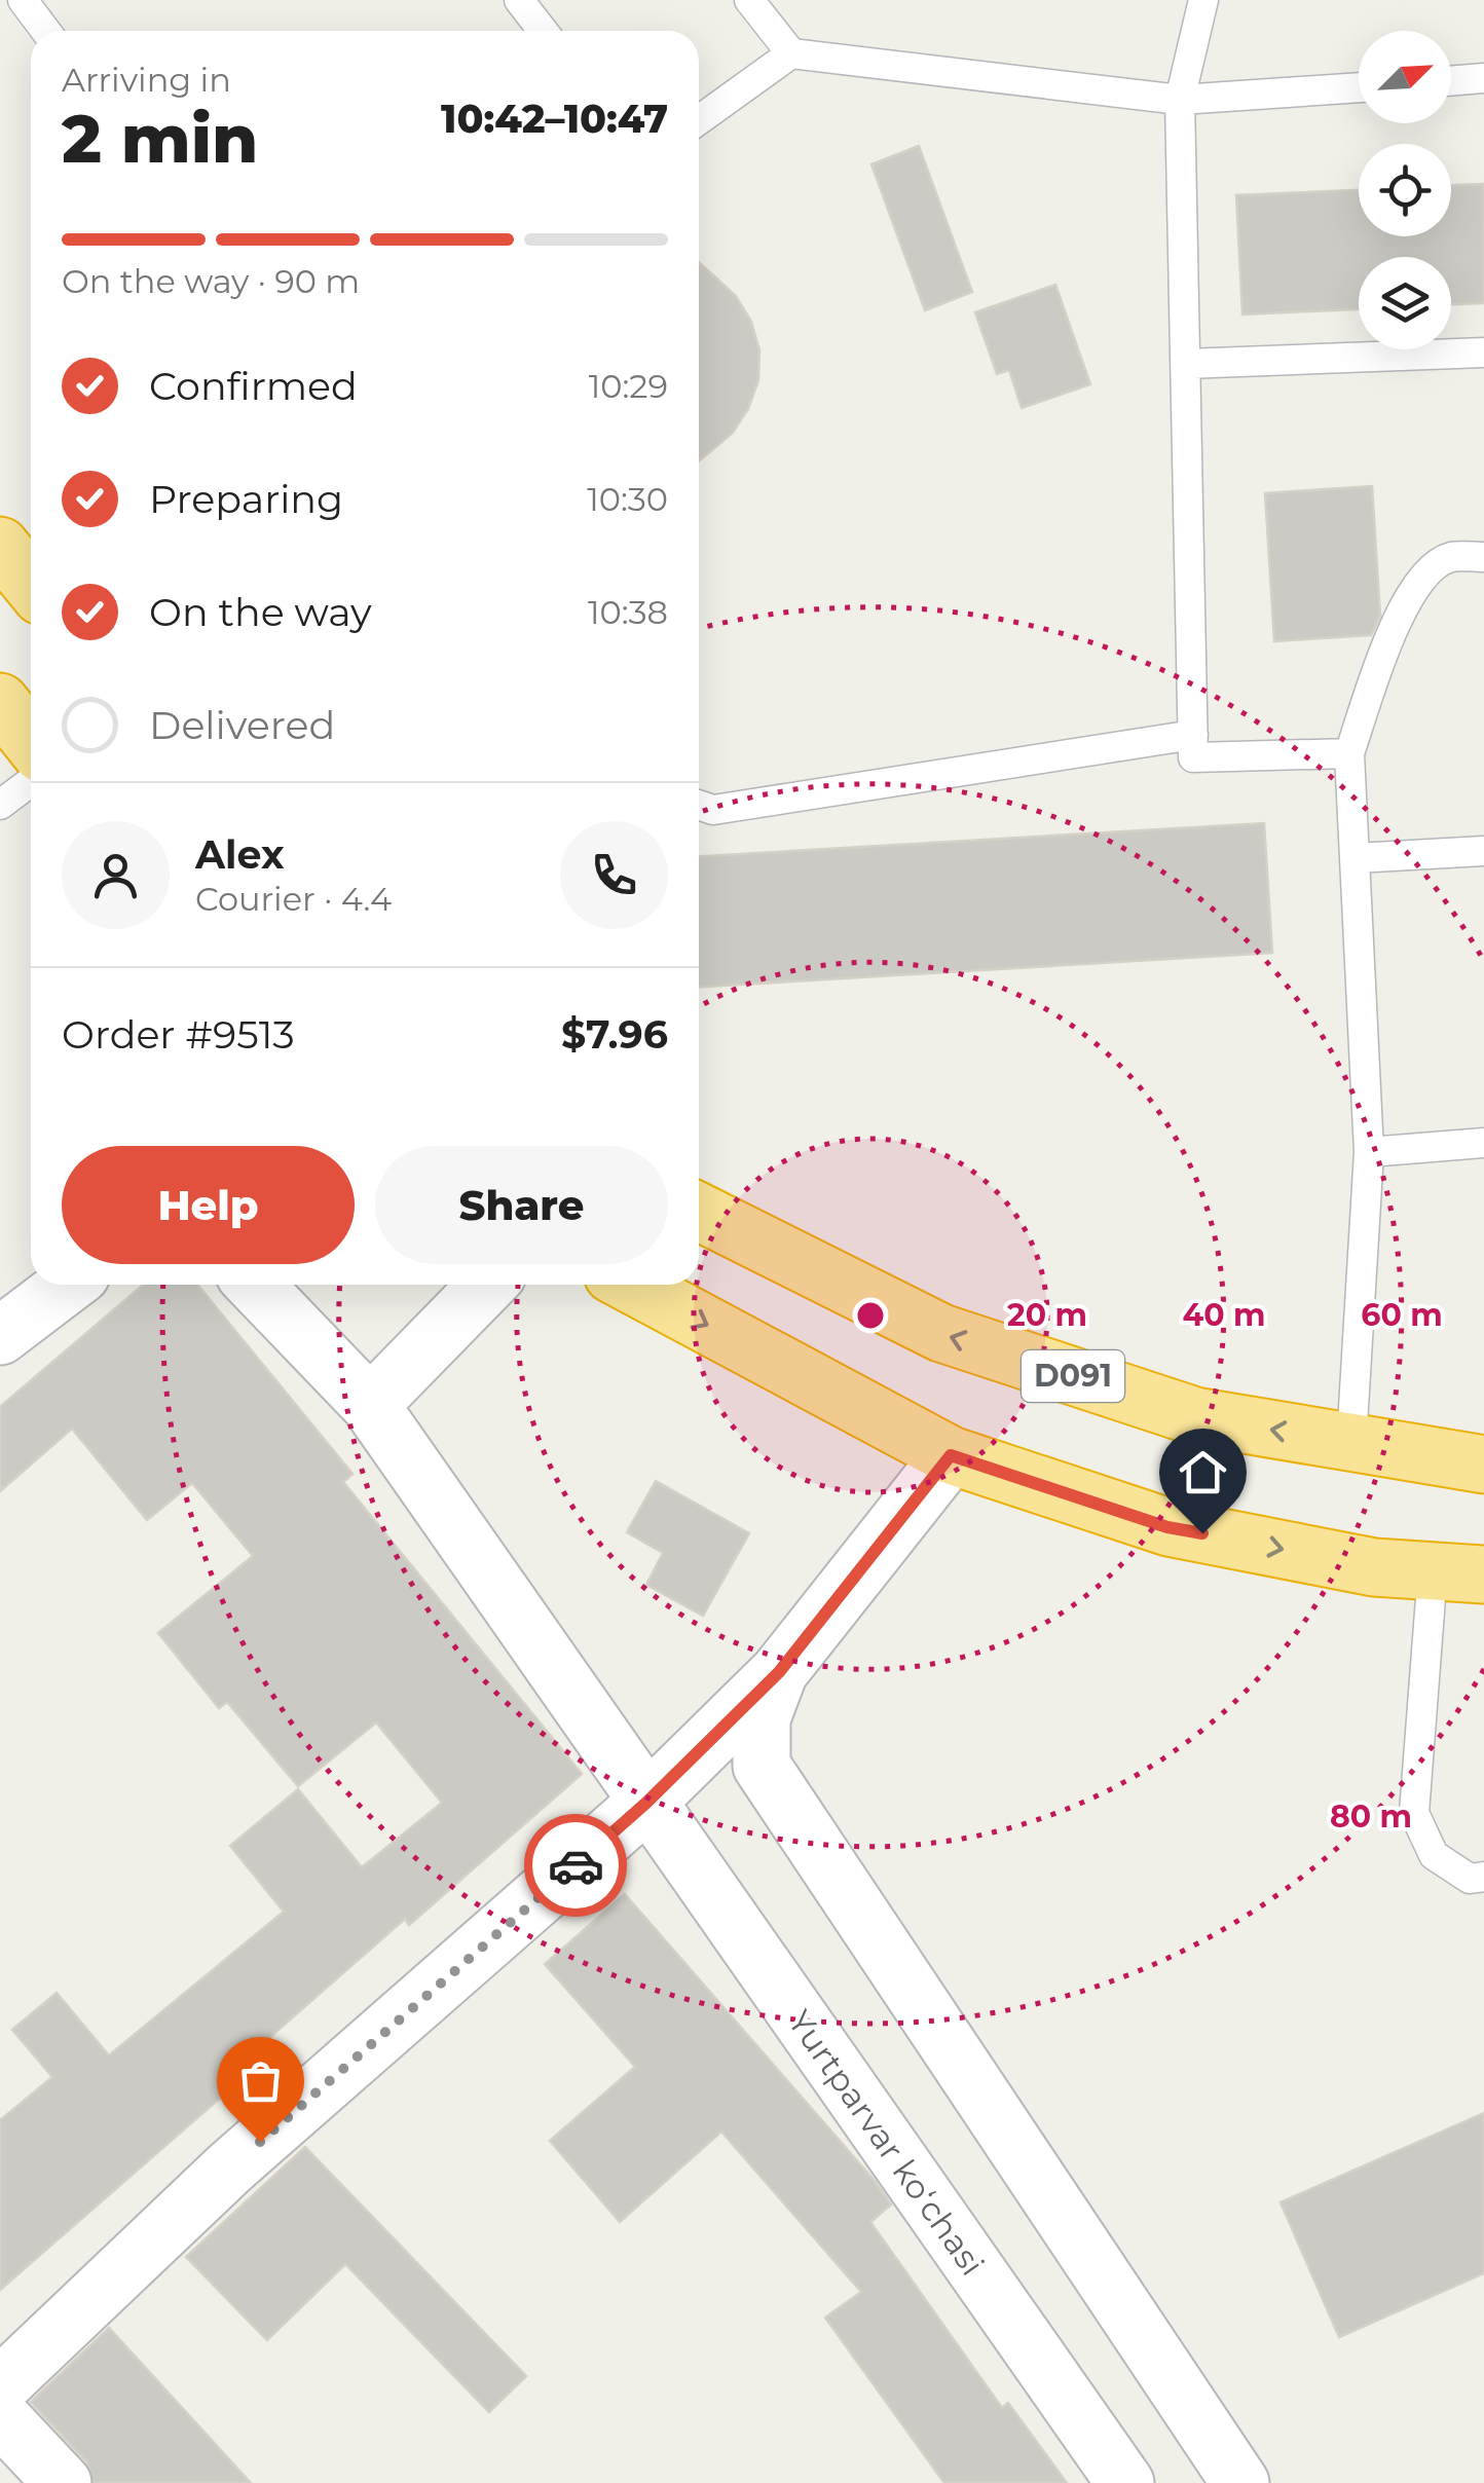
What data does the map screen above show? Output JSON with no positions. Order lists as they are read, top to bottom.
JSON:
{
  "streets": {
    "highway": ["D091"],
    "street": ["Yurtparvar koʻchasi"]
  },
  "north": "top right",
  "page": {
    "heading": ["2 min", "Arriving in", "10:42–10:47"],
    "panel": [
      "Alex",
      "Courier · 4.4",
      "Order #9513",
      "$7.96"
    ],
    "bar": "On the way · 90 m",
    "list": [
      ["Confirmed", "10:29"],
      ["Preparing", "10:30"],
      ["On the way", "10:38"],
      "Delivered"
    ],
    "buttons": ["Help", "Share"]
  },
  "rings": [
    "20 m",
    "40 m",
    "60 m",
    "80 m"
  ]
}
